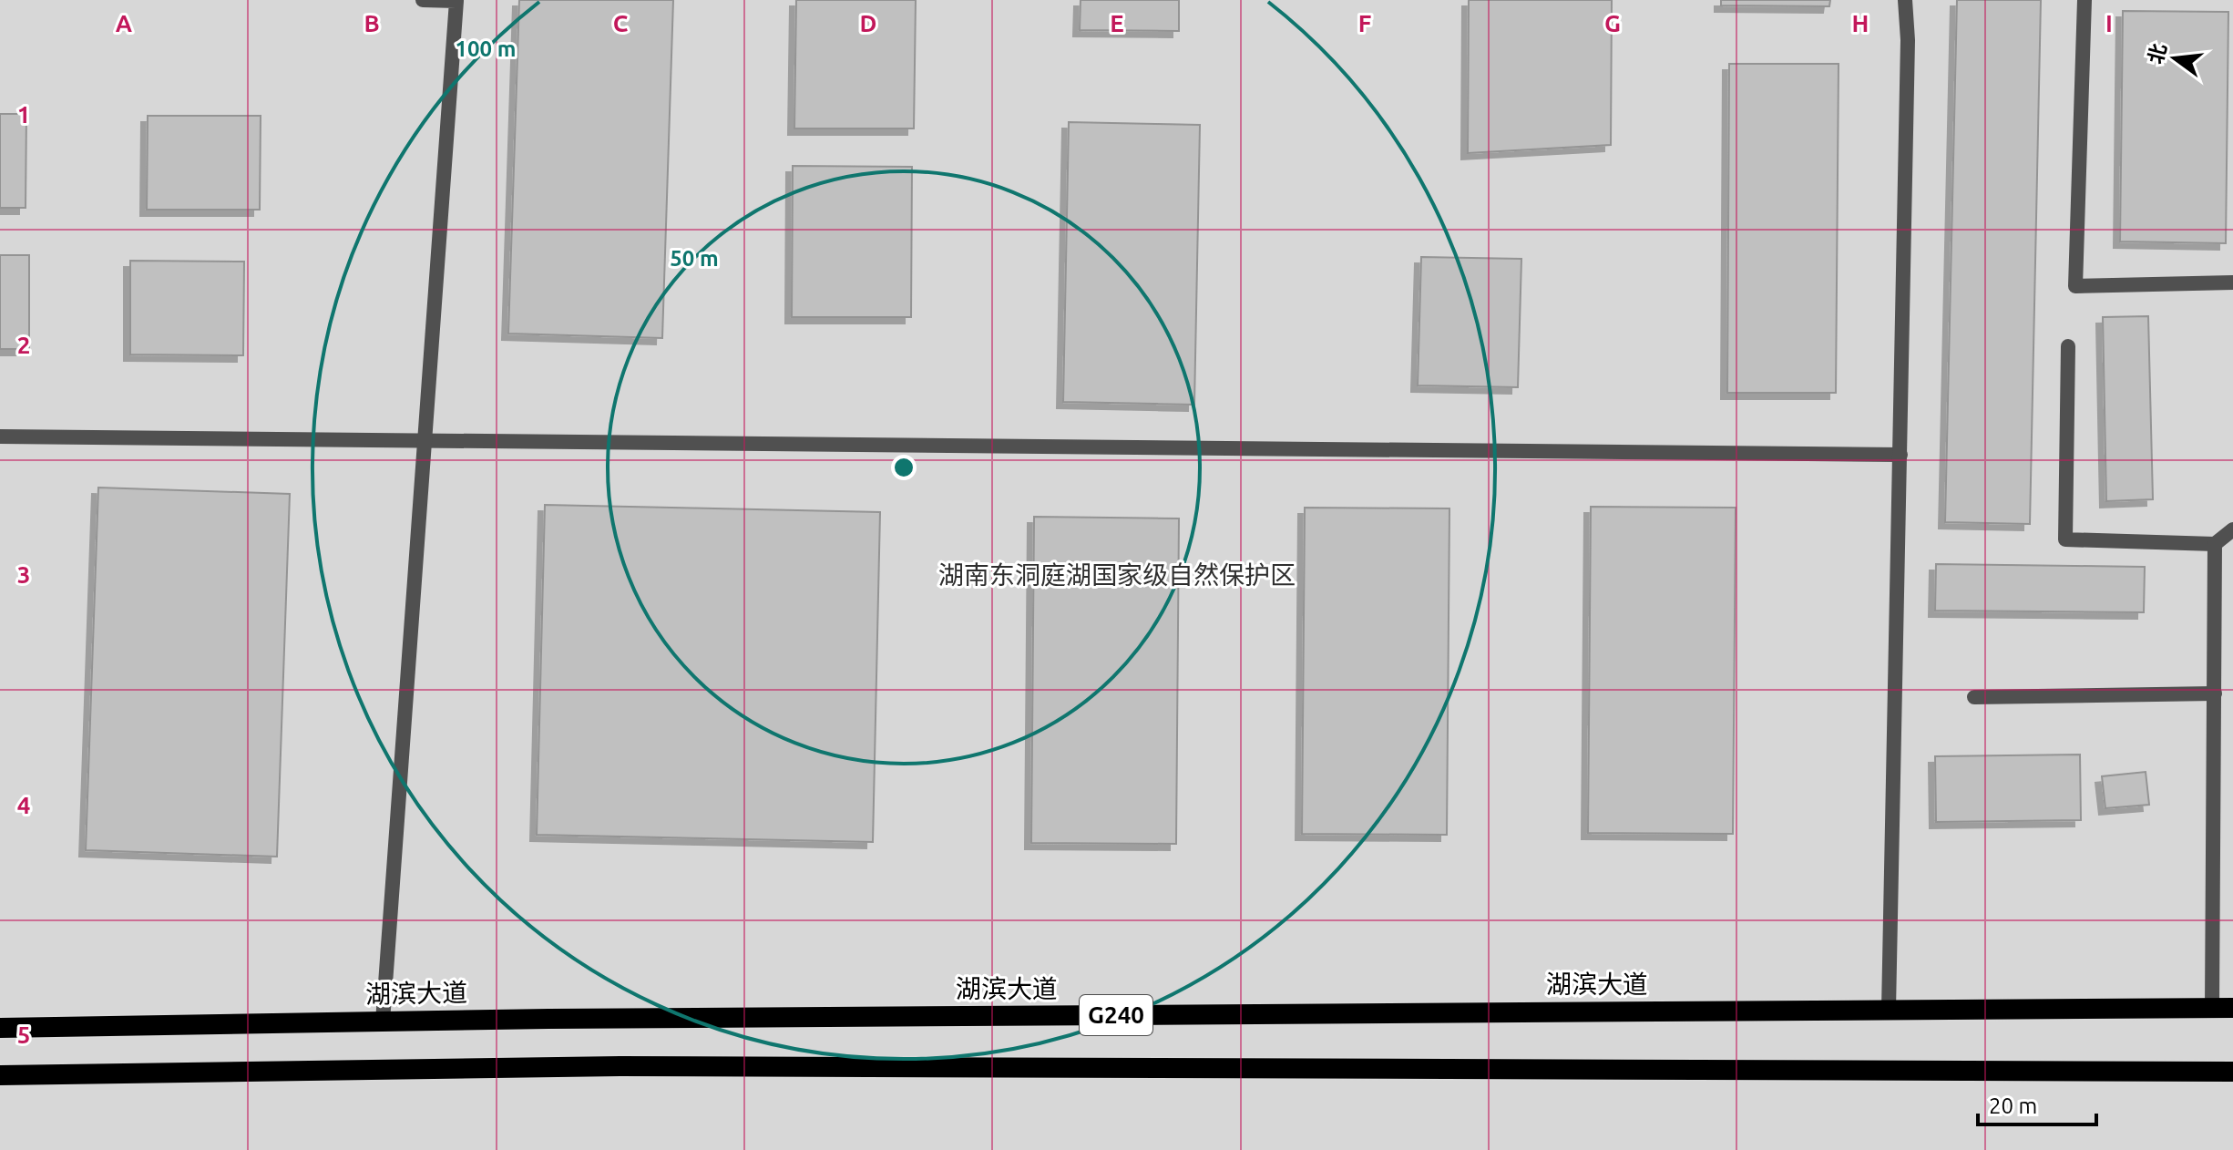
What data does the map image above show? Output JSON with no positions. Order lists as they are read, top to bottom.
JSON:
{
  "streets": {
    "highway": ["湖滨大道", "G240"]
  },
  "parks": ["湖南东洞庭湖国家级自然保护区"],
  "scale_bar": "20 m",
  "north": "left",
  "grid": {
    "columns": [
      "A",
      "B",
      "C",
      "D",
      "E",
      "F",
      "G",
      "H",
      "I"
    ],
    "rows": [
      "1",
      "2",
      "3",
      "4",
      "5"
    ]
  },
  "rings": ["100 m", "50 m"]
}
